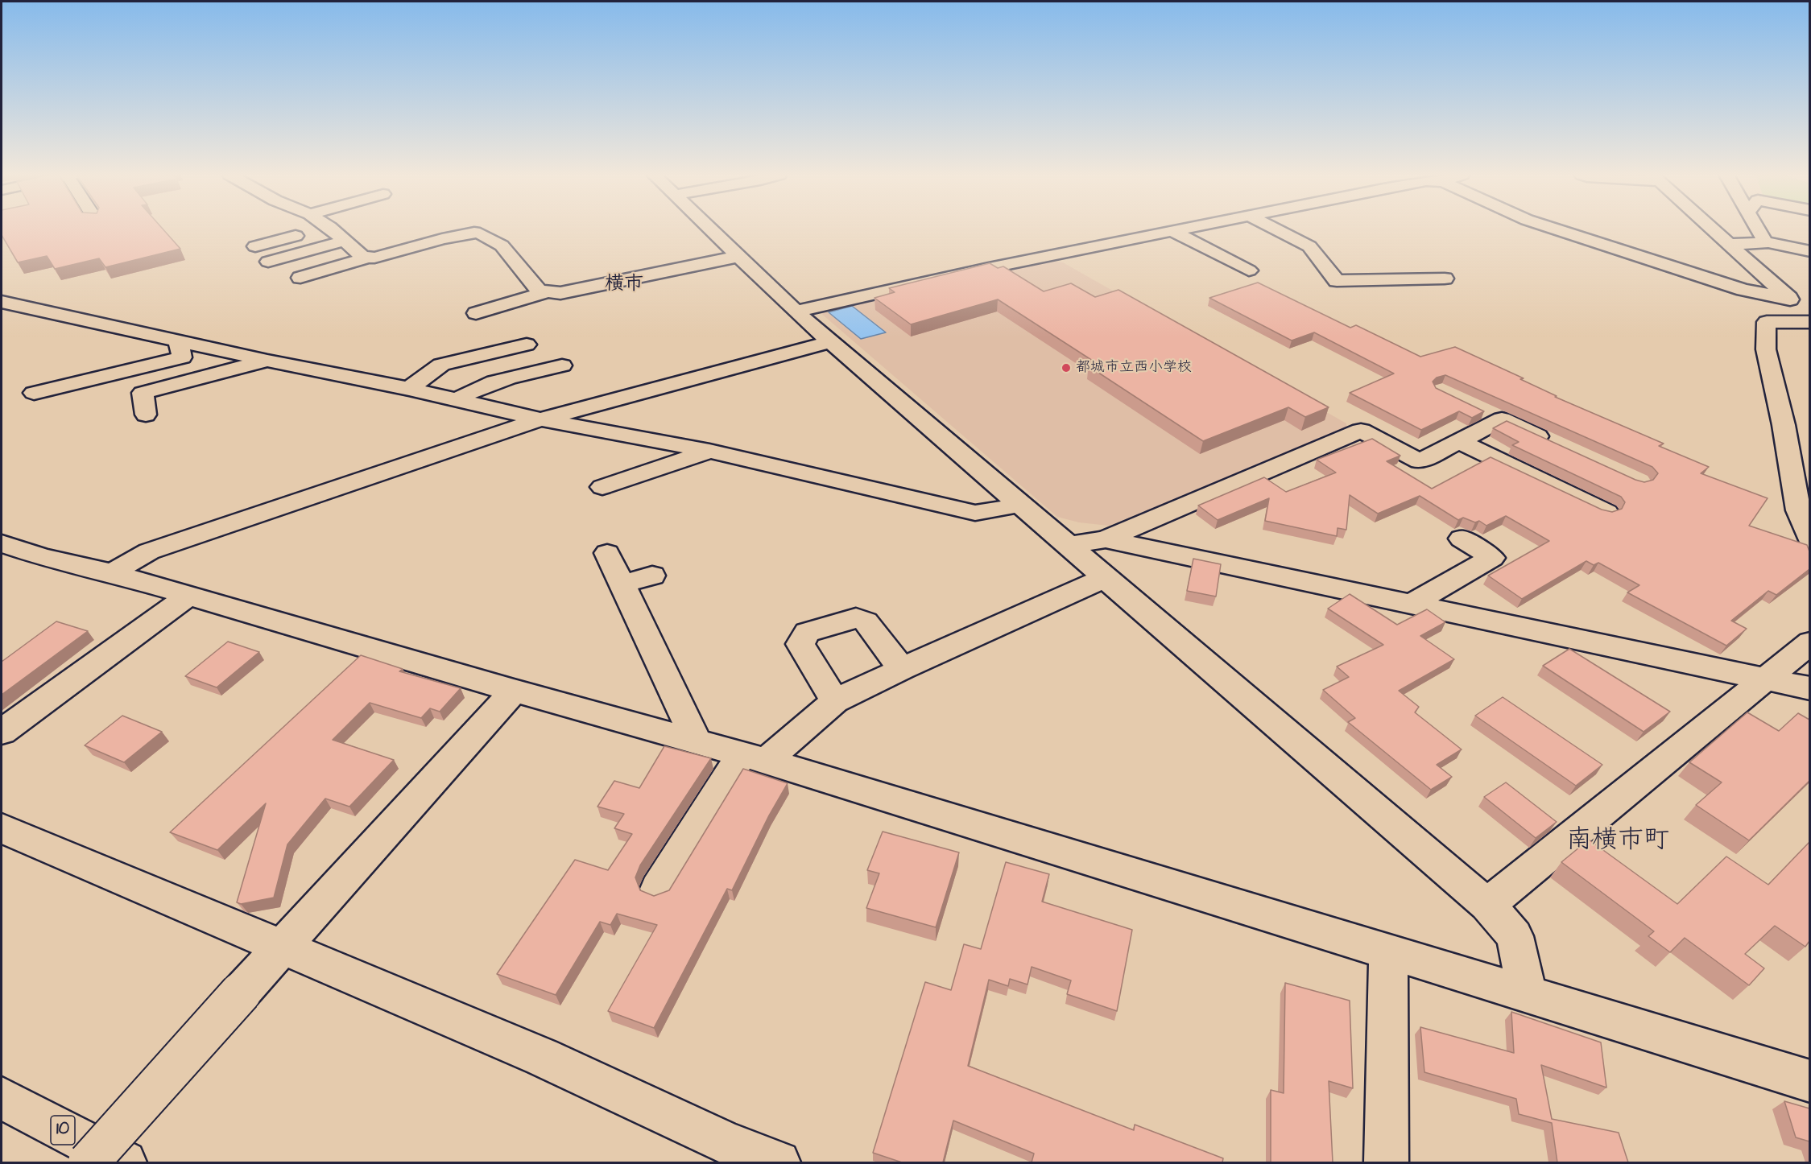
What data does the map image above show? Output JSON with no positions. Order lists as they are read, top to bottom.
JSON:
{
  "streets": {
    "main road": ["10"]
  },
  "districts": ["横市", "南横市町"],
  "places": ["都城市立西小学校"]
}
